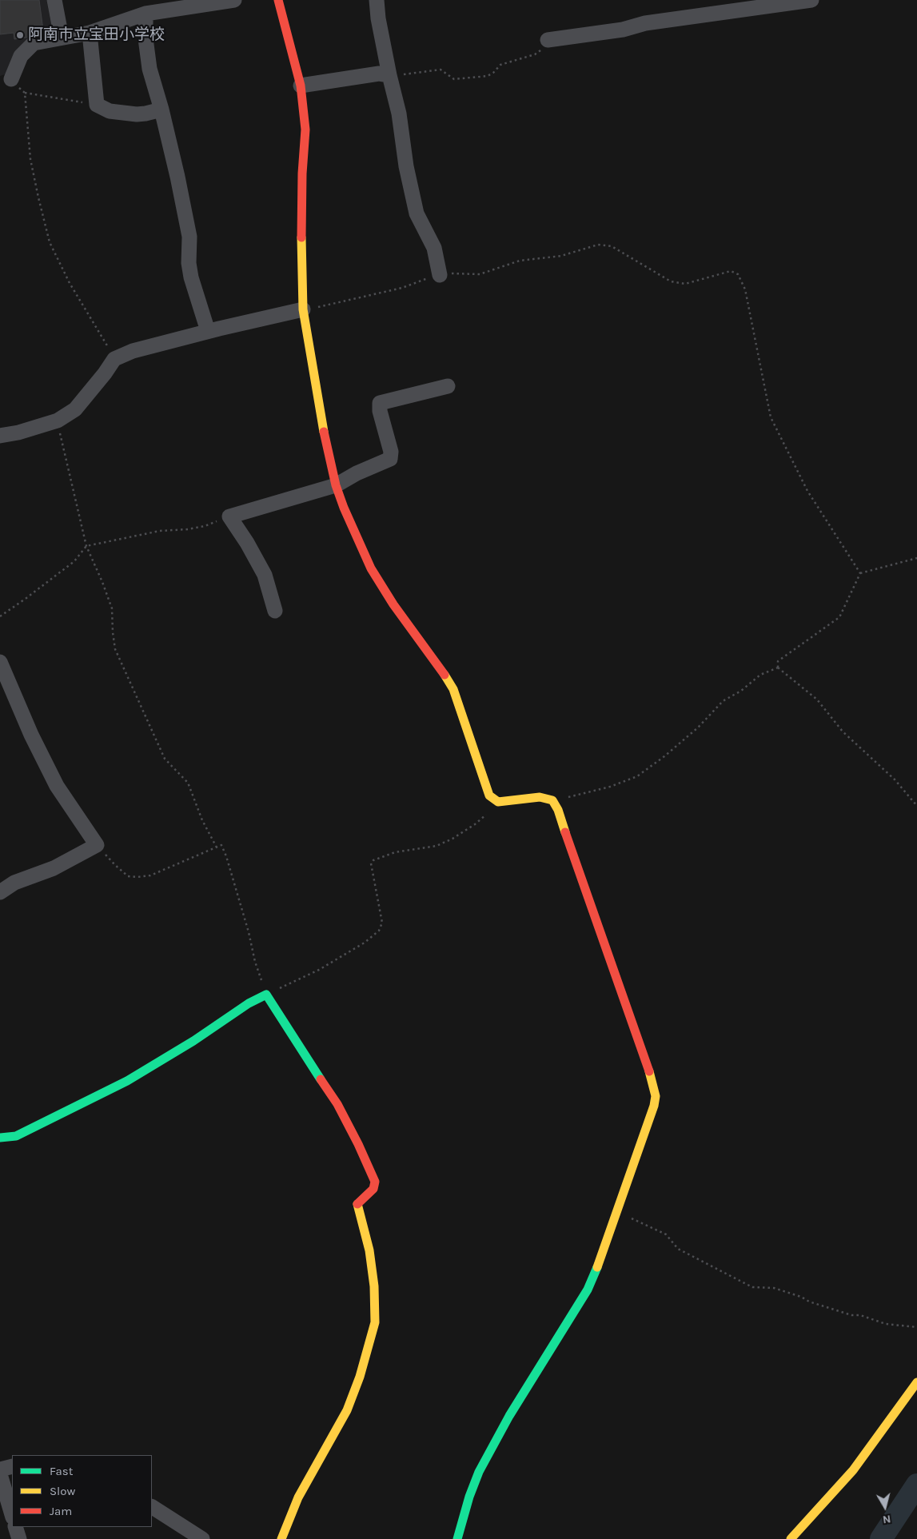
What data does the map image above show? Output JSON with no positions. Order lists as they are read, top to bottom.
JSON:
{
  "places": ["阿南市立宝田小学校"],
  "legend": ["Fast", "Slow", "Jam"],
  "north": "bottom"
}
